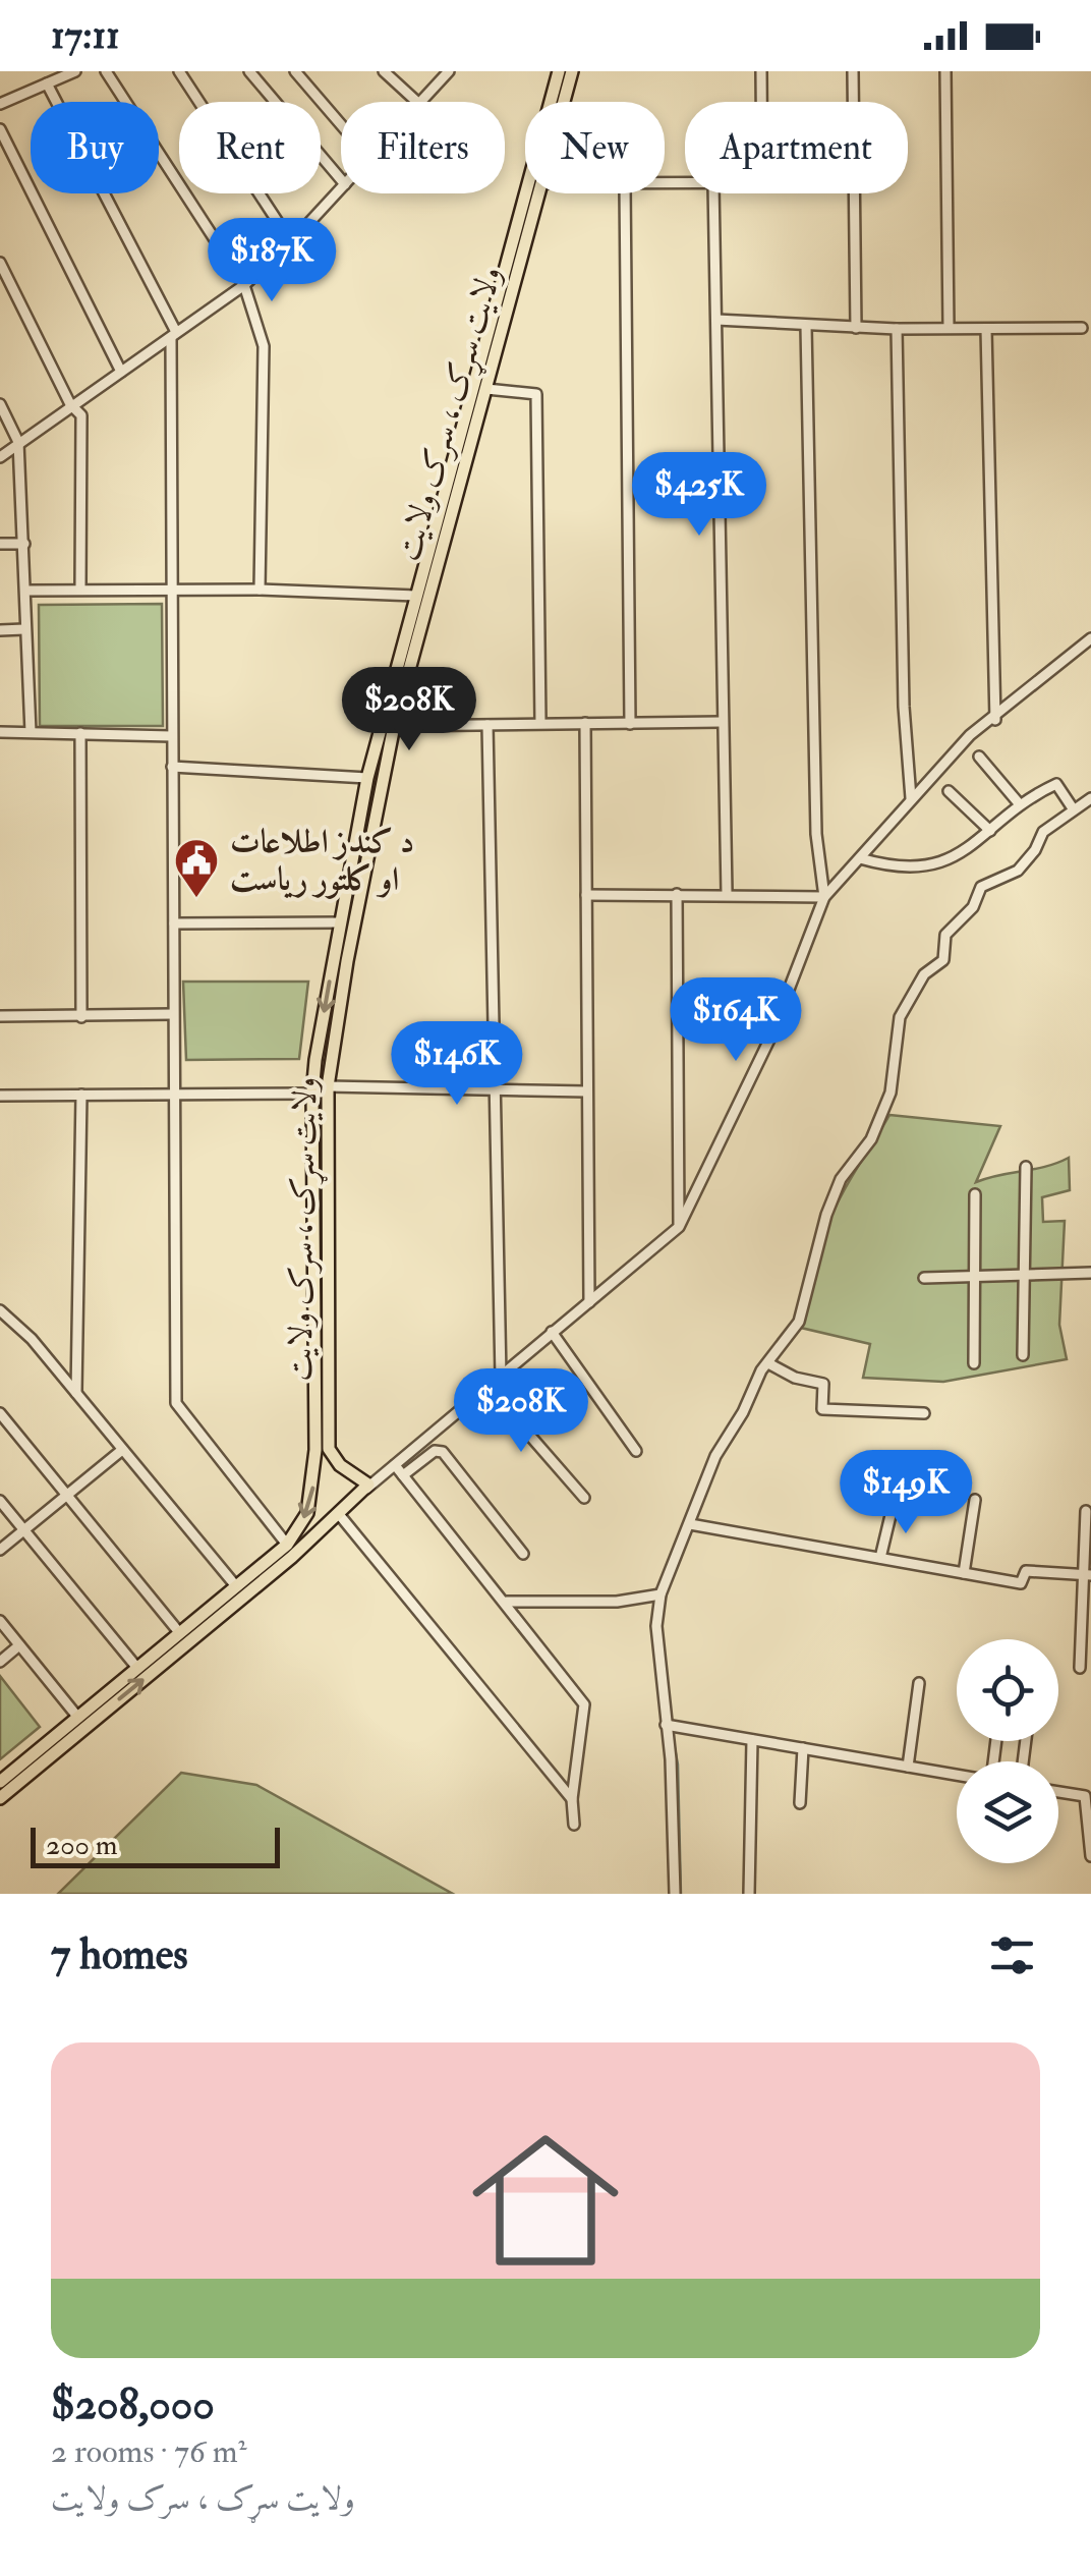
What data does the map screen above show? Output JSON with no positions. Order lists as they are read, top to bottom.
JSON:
{
  "streets": {
    "main road": ["ولایت سړک ، سرک ولایت"]
  },
  "places": {
    "public building": ["د کندز اطلاعات او کلتور ریاست"]
  },
  "scale_bar": "200 m",
  "page": {
    "status": "17:11",
    "chip": [
      "Buy",
      "Rent",
      "Filters",
      "New",
      "Apartment"
    ],
    "price": [
      "$187K",
      "$425K",
      "$208K",
      "$164K",
      "$146K",
      "$208K",
      "$149K"
    ],
    "scale": "200 m",
    "heading": "7 homes",
    "list": [
      {
        "name": "$208,000",
        "note": "2 rooms · 76 m² · ولایت سړک ، سرک ولایت"
      }
    ]
  }
}
